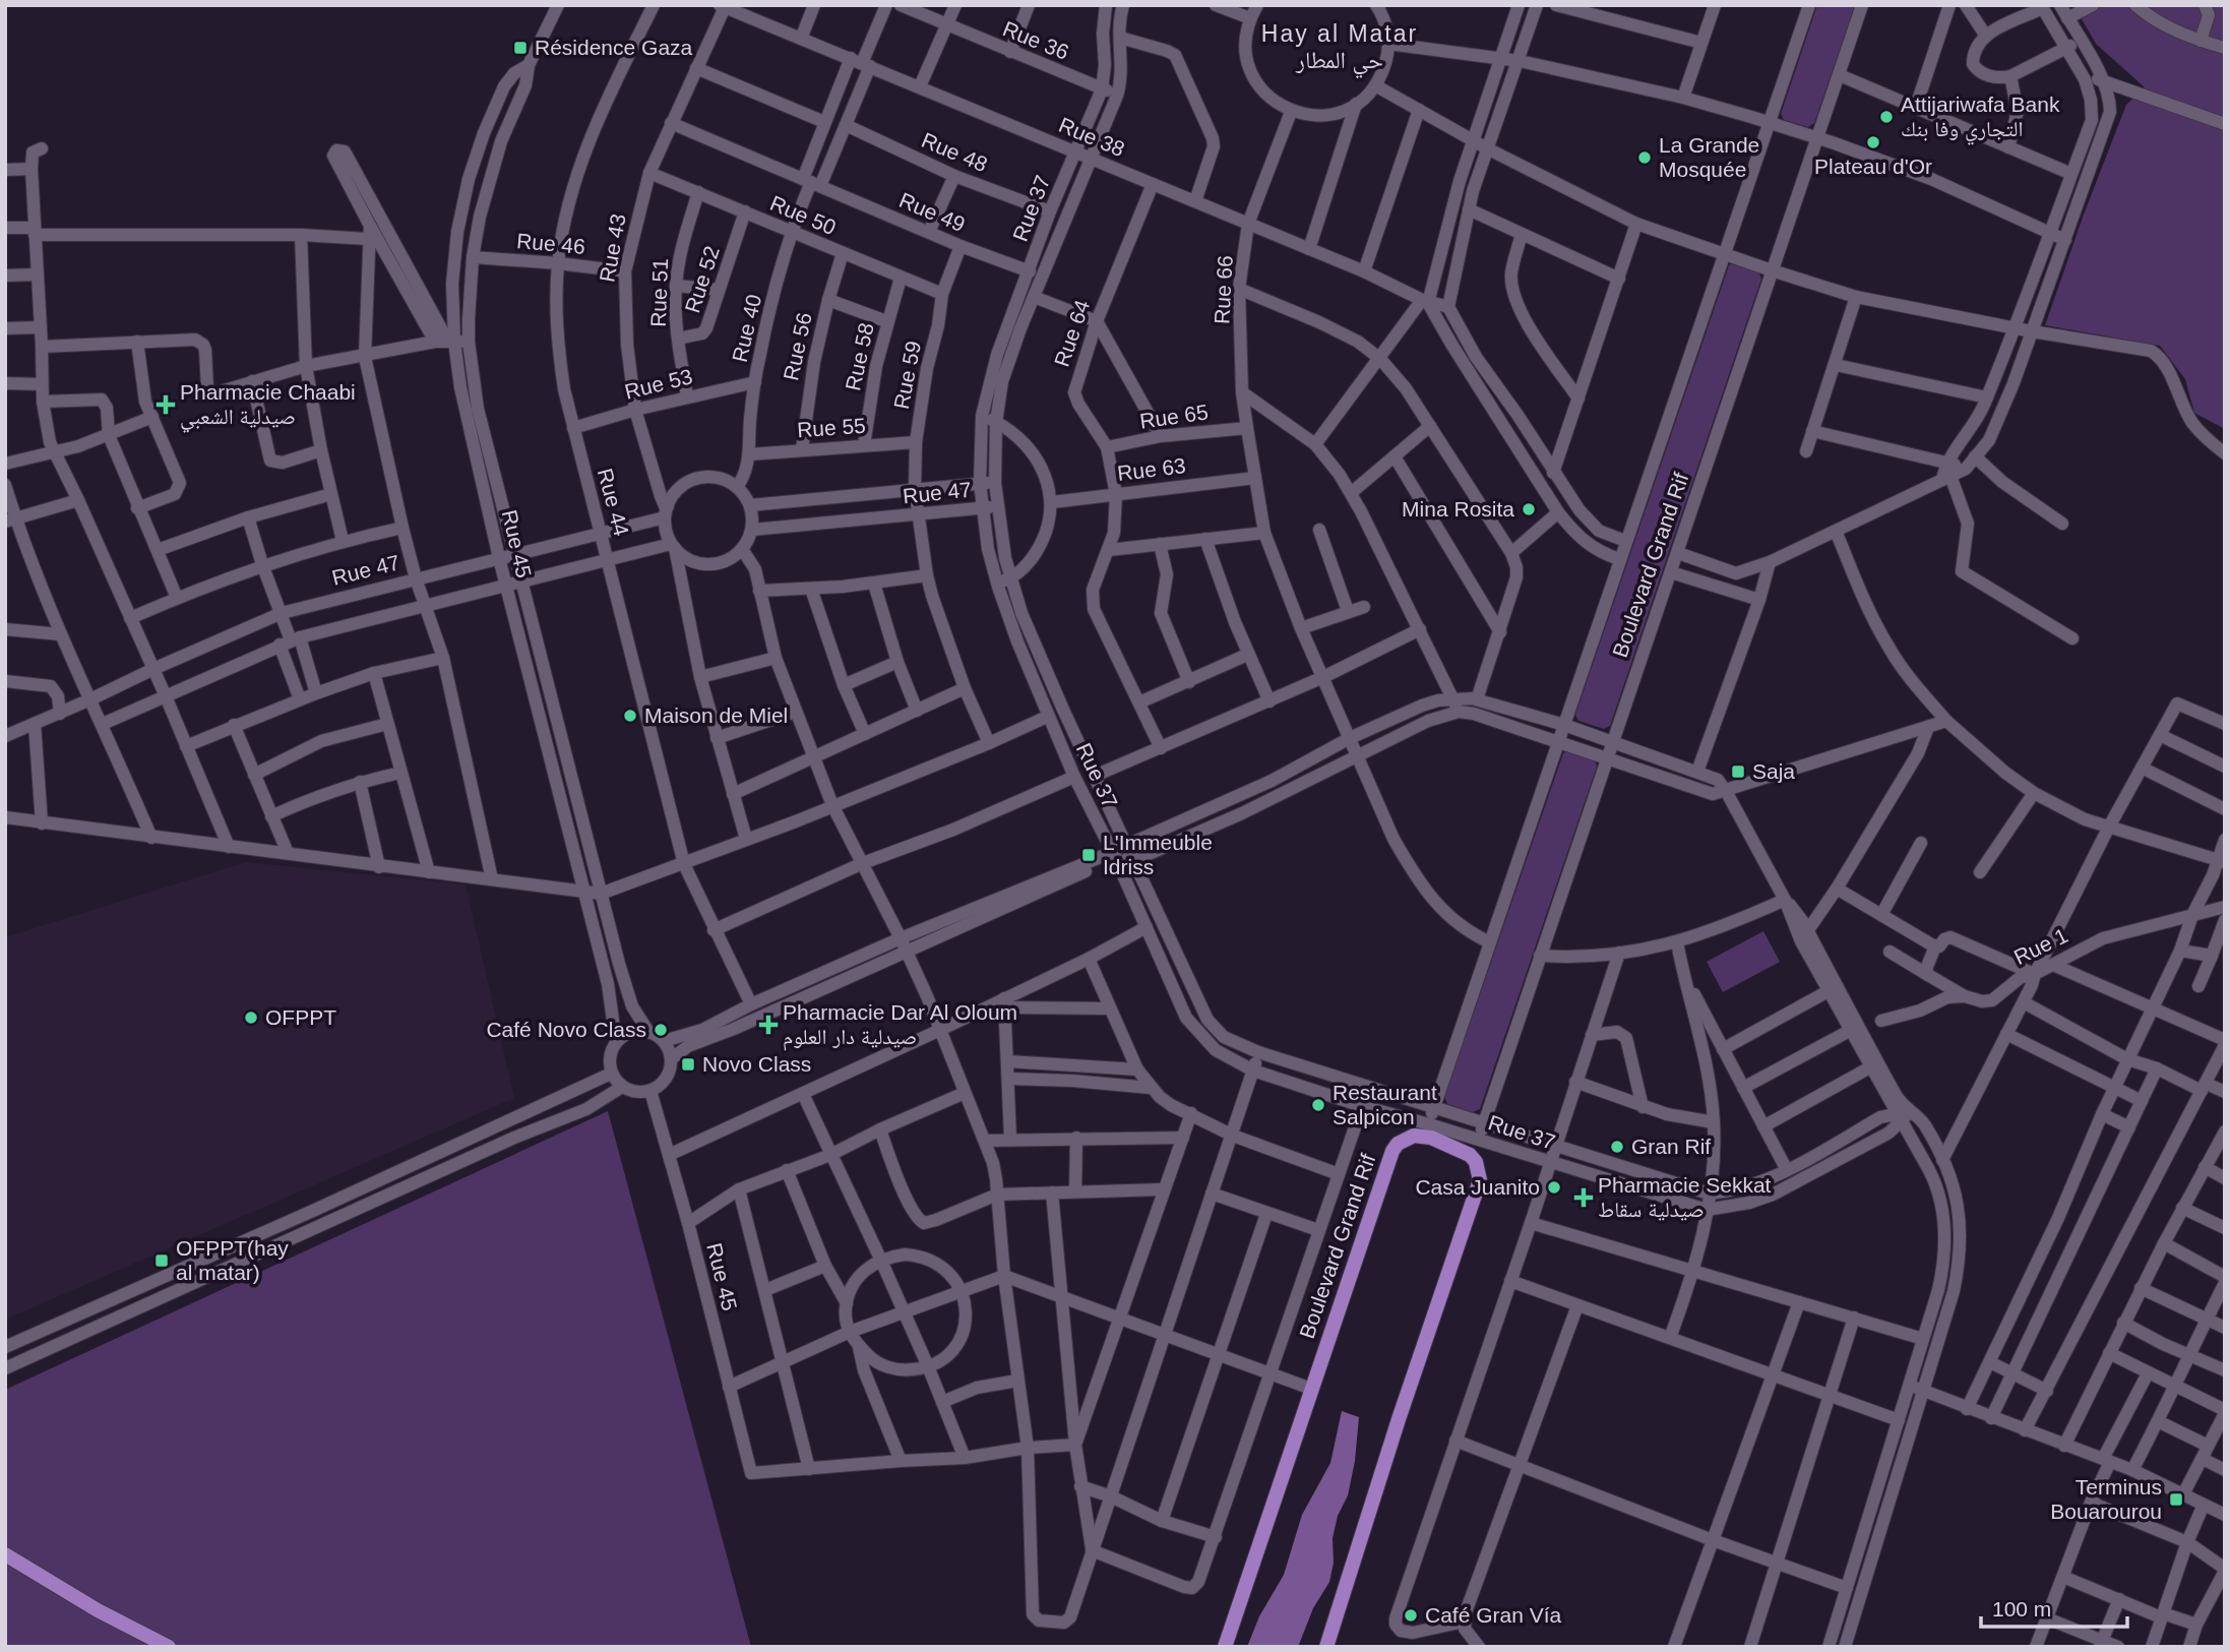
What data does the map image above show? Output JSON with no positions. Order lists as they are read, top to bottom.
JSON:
{
  "streets": {
    "main road": ["Boulevard Grand Rif"],
    "street": [
      "Rue 36",
      "Rue 38",
      "Rue 48",
      "Rue 37",
      "Rue 49",
      "Rue 50",
      "Rue 46",
      "Rue 43",
      "Rue 52",
      "Rue 66",
      "Rue 51",
      "Rue 40",
      "Rue 64",
      "Rue 56",
      "Rue 58",
      "Rue 59",
      "Rue 53",
      "Rue 65",
      "Rue 55",
      "Rue 63",
      "Rue 47",
      "Rue 44",
      "Rue 45",
      "Rue 1"
    ]
  },
  "crossings": [
    ["Rue 36", "Rue 37"],
    ["Rue 38", "Rue 37"],
    ["Rue 38", "Rue 43"],
    ["Rue 38", "Rue 66"],
    ["Rue 38", "Rue 40"],
    ["Rue 38", "Rue 64"],
    ["Rue 48", "Rue 37"],
    ["Rue 48", "Rue 40"],
    ["Rue 37", "Rue 49"],
    ["Rue 37", "Rue 47"],
    ["Rue 37", "Boulevard Grand Rif"],
    ["Rue 49", "Rue 43"],
    ["Rue 49", "Rue 40"],
    ["Rue 49", "Rue 59"],
    ["Rue 50", "Rue 43"],
    ["Rue 50", "Rue 52"],
    ["Rue 50", "Rue 51"],
    ["Rue 50", "Rue 40"],
    ["Rue 50", "Rue 56"],
    ["Rue 50", "Rue 58"],
    ["Rue 50", "Rue 59"],
    ["Rue 46", "Rue 43"],
    ["Rue 46", "Rue 44"],
    ["Rue 46", "Rue 45"],
    ["Rue 43", "Rue 40"],
    ["Rue 43", "Rue 53"],
    ["Rue 43", "Rue 47"],
    ["Rue 52", "Rue 51"],
    ["Rue 66", "Rue 65"],
    ["Rue 66", "Rue 63"],
    ["Rue 66", "Boulevard Grand Rif"],
    ["Rue 51", "Rue 53"],
    ["Rue 40", "Rue 53"],
    ["Rue 40", "Rue 55"],
    ["Rue 40", "Rue 47"],
    ["Rue 64", "Rue 65"],
    ["Rue 64", "Rue 63"],
    ["Rue 56", "Rue 55"],
    ["Rue 58", "Rue 55"],
    ["Rue 59", "Rue 55"],
    ["Rue 59", "Rue 47"],
    ["Rue 53", "Rue 44"],
    ["Rue 47", "Rue 44"],
    ["Rue 47", "Rue 45"]
  ],
  "districts": ["Hay al Matar حي المطار"],
  "places": {
    "transit": [
      "Résidence Gaza",
      "Saja",
      "L'Immeuble Idriss",
      "Novo Class",
      "OFPPT(hay al matar)",
      "Terminus Bouarourou"
    ],
    "other": [
      "Attijariwafa Bank التجاري وفا بنك",
      "Plateau d'Or",
      "La Grande Mosquée",
      "Mina Rosita",
      "Maison de Miel",
      "OFPPT",
      "Café Novo Class",
      "Restaurant Salpicon",
      "Gran Rif",
      "Casa Juanito",
      "Café Gran Vía"
    ],
    "health": ["Pharmacie Chaabi صيدلية الشعبي", "Pharmacie Dar Al Oloum صيدلية دار العلوم", "Pharmacie Sekkat صيدلية سقاط"]
  },
  "scale_bar": "100 m"
}
